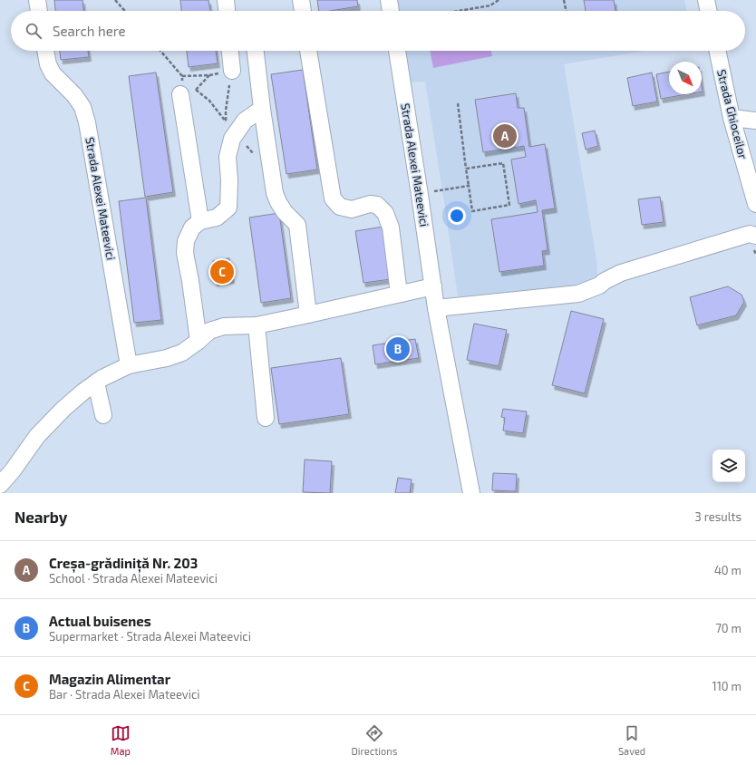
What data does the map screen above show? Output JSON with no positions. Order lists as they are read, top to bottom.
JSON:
{
  "streets": {
    "street": ["Strada Ghioceilor", "Strada Alexei Mateevici"]
  },
  "north": "bottom right",
  "page": {
    "search": "Search here",
    "pins": ["A", "C", "B"],
    "heading": ["Nearby", "3 results"],
    "list": [
      {
        "mark": "A",
        "name": "Creșa-grădiniță Nr. 203",
        "note": "School · Strada Alexei Mateevici",
        "value": "40 m"
      },
      {
        "mark": "B",
        "name": "Actual buisenes",
        "note": "Supermarket · Strada Alexei Mateevici",
        "value": "70 m"
      },
      {
        "mark": "C",
        "name": "Magazin Alimentar",
        "note": "Bar · Strada Alexei Mateevici",
        "value": "110 m"
      }
    ],
    "nav": ["Map", "Directions", "Saved"]
  }
}
